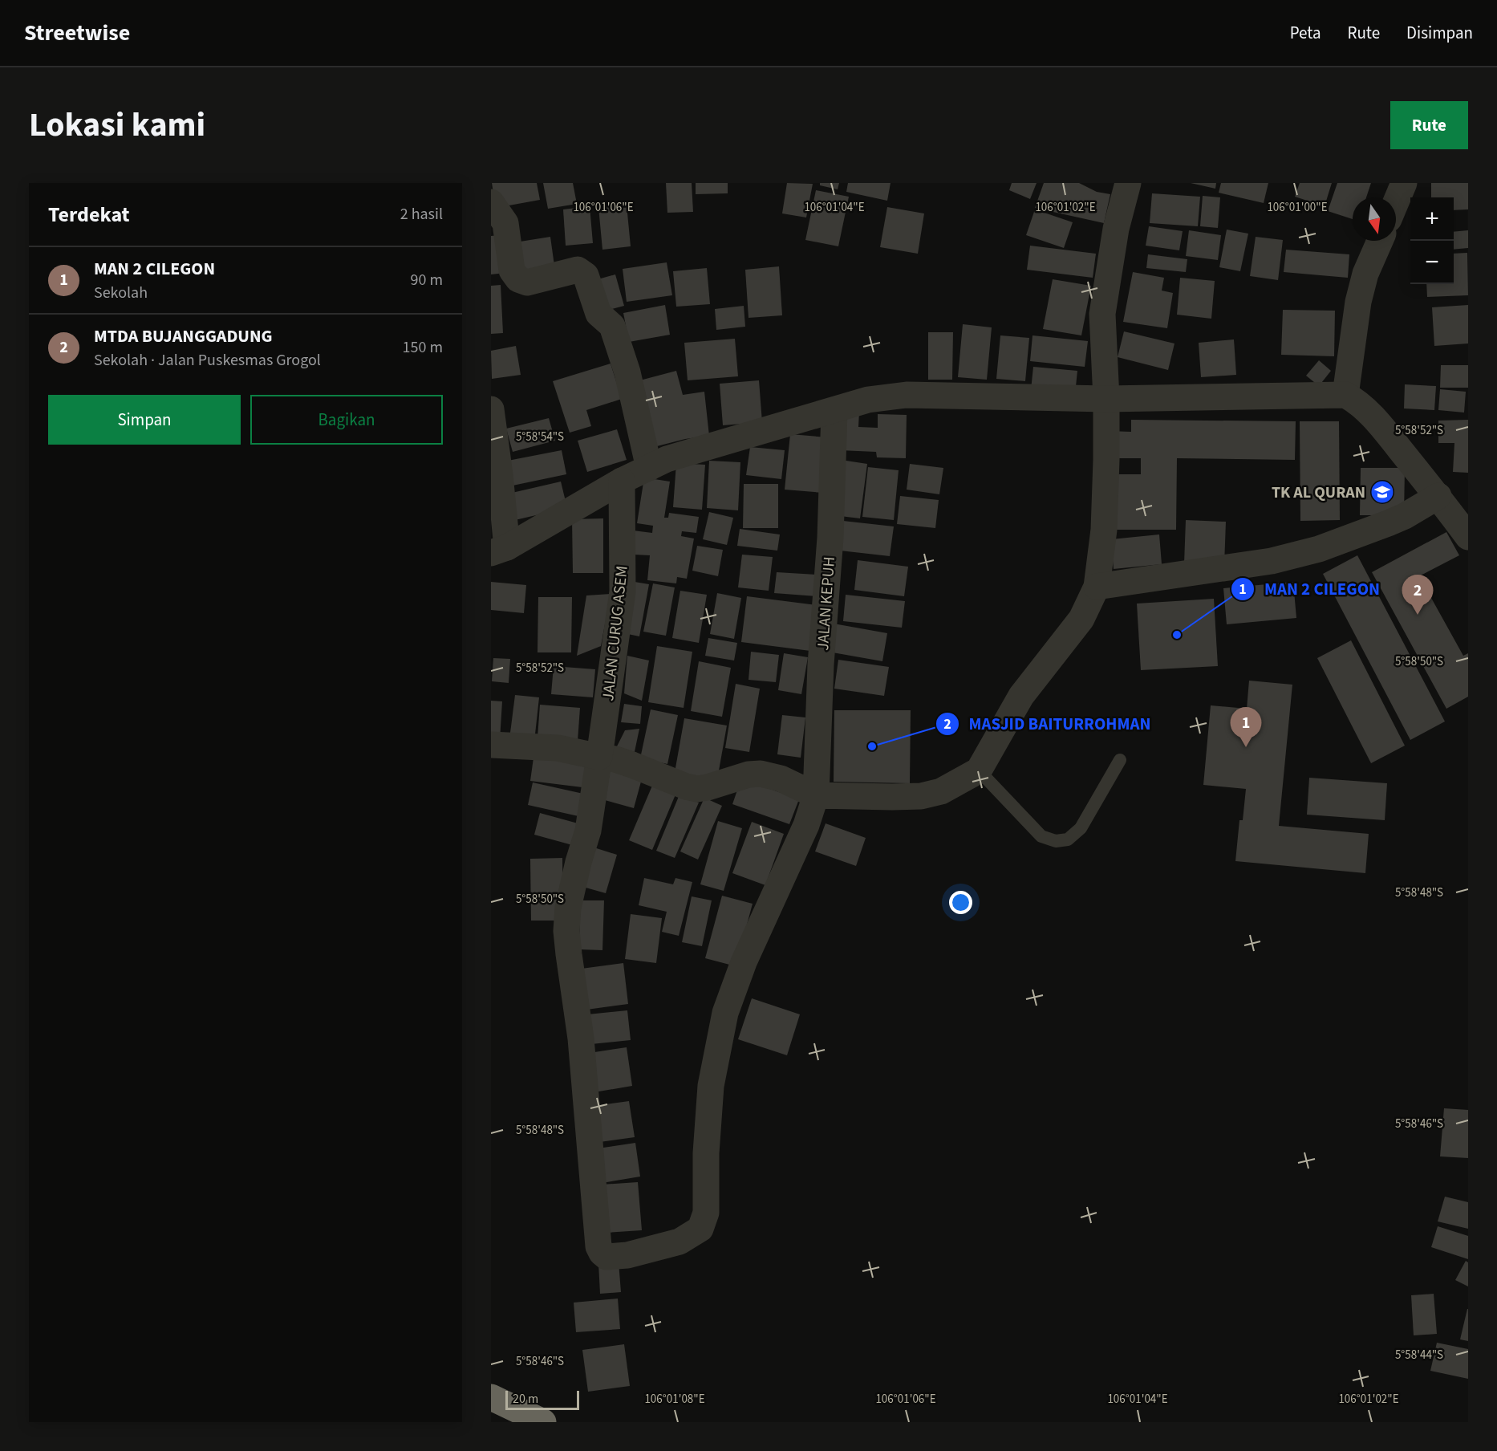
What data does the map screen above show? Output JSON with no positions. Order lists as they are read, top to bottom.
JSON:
{
  "streets": {
    "street": ["JALAN KEPUH", "JALAN CURUG ASEM"]
  },
  "crossings": [
    ["JALAN KEPUH", "JALAN CURUG ASEM"]
  ],
  "places": {
    "school or university": ["TK AL QURAN"],
    "other": ["MAN 2 CILEGON", "MASJID BAITURROHMAN"]
  },
  "scale_bar": "20 m",
  "north": "bottom",
  "page": {
    "header": "Streetwise",
    "nav": ["Peta", "Rute", "Disimpan"],
    "title": "Lokasi kami",
    "buttons": [
      "Rute",
      ["Simpan", "Bagikan"]
    ],
    "heading": ["Terdekat", "2 hasil"],
    "map_buttons": ["+", "−"],
    "list": [
      {
        "mark": "1",
        "name": "MAN 2 CILEGON",
        "note": "Sekolah",
        "value": "90 m"
      },
      {
        "mark": "2",
        "name": "MTDA BUJANGGADUNG",
        "note": "Sekolah · Jalan Puskesmas Grogol",
        "value": "150 m"
      }
    ],
    "pins": ["2", "1"],
    "scale": "20 m"
  },
  "coordinates": [
    "106°01'06\"E",
    "106°01'04\"E",
    "106°01'02\"E",
    "106°01'00\"E",
    "5°58'52\"S",
    "5°58'54\"S",
    "5°58'50\"S",
    "5°58'48\"S",
    "5°58'46\"S",
    "5°58'44\"S",
    "106°01'08\"E"
  ]
}
